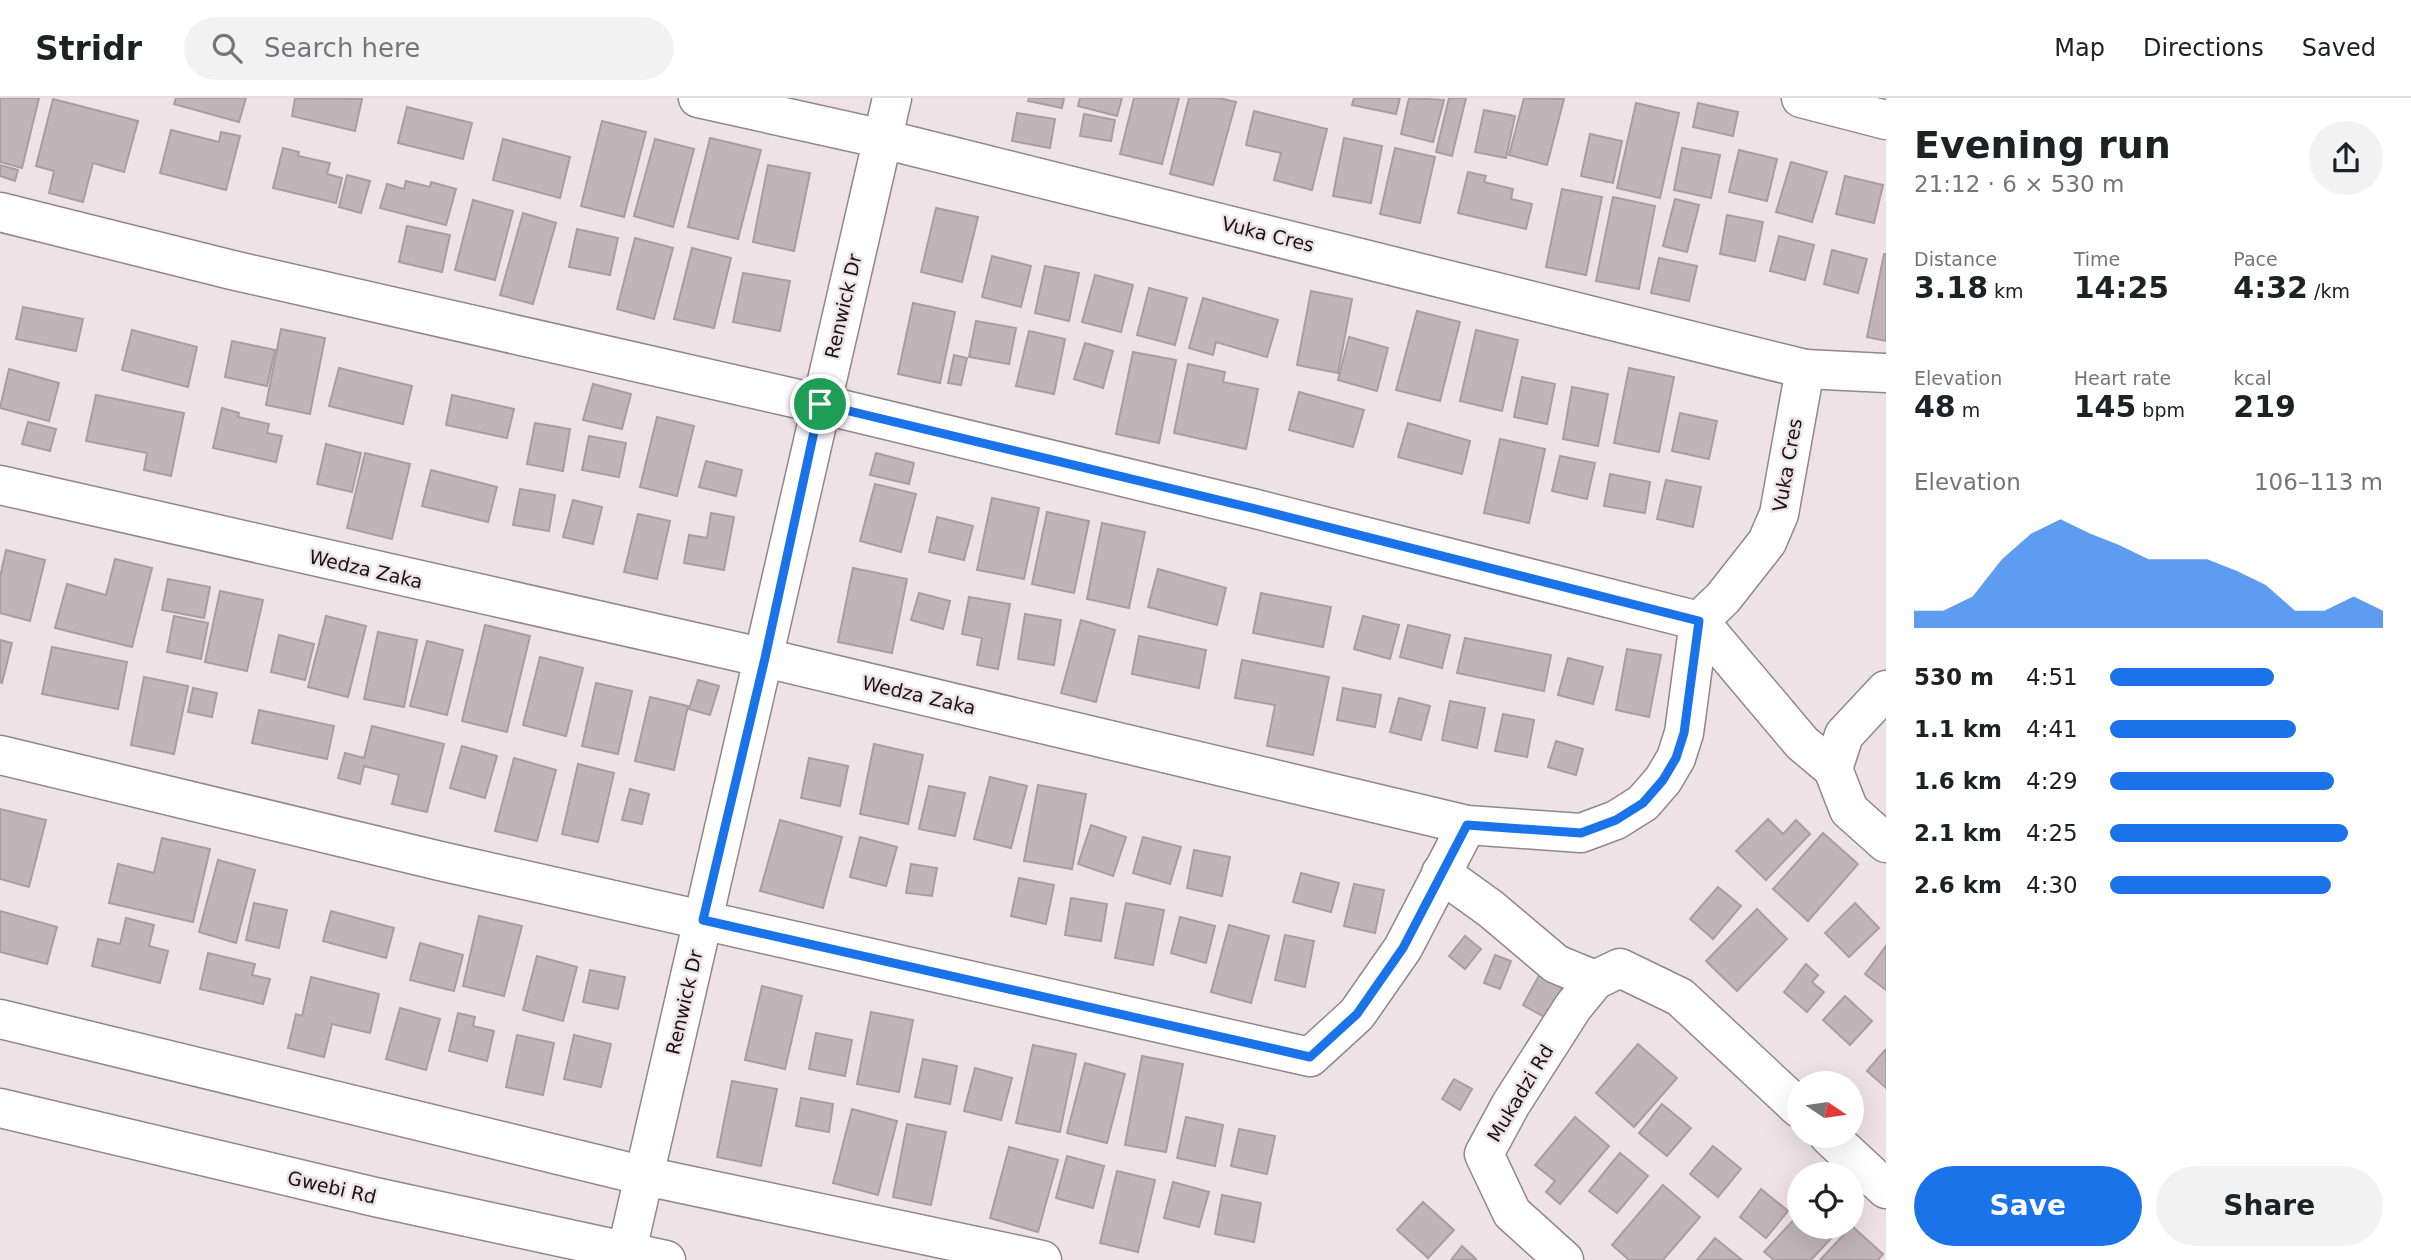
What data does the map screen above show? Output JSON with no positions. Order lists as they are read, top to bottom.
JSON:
{
  "streets": {
    "street": [
      "Vuka Cres",
      "Renwick Dr",
      "Wedza Zaka",
      "Mukadzi Rd",
      "Gwebi Rd"
    ]
  },
  "crossings": [
    ["Vuka Cres", "Renwick Dr"],
    ["Vuka Cres", "Wedza Zaka"],
    ["Renwick Dr", "Wedza Zaka"],
    ["Renwick Dr", "Gwebi Rd"]
  ],
  "north": "right",
  "page": {
    "header": "Stridr",
    "search": "Search here",
    "nav": ["Map", "Directions", "Saved"],
    "heading": ["Evening run", "21:12 · 6 × 530 m"],
    "stats": [
      ["Distance", "3.18 km"],
      ["Time", "14:25"],
      ["Pace", "4:32 /km"],
      ["Elevation", "48 m"],
      ["Heart rate", "145 bpm"],
      ["kcal", "219"]
    ],
    "chart": ["Elevation", "106–113 m"],
    "list": [
      {
        "name": "530 m",
        "note": "4:51"
      },
      {
        "name": "1.1 km",
        "note": "4:41"
      },
      {
        "name": "1.6 km",
        "note": "4:29"
      },
      {
        "name": "2.1 km",
        "note": "4:25"
      },
      {
        "name": "2.6 km",
        "note": "4:30"
      }
    ],
    "buttons": ["Save", "Share"]
  }
}
